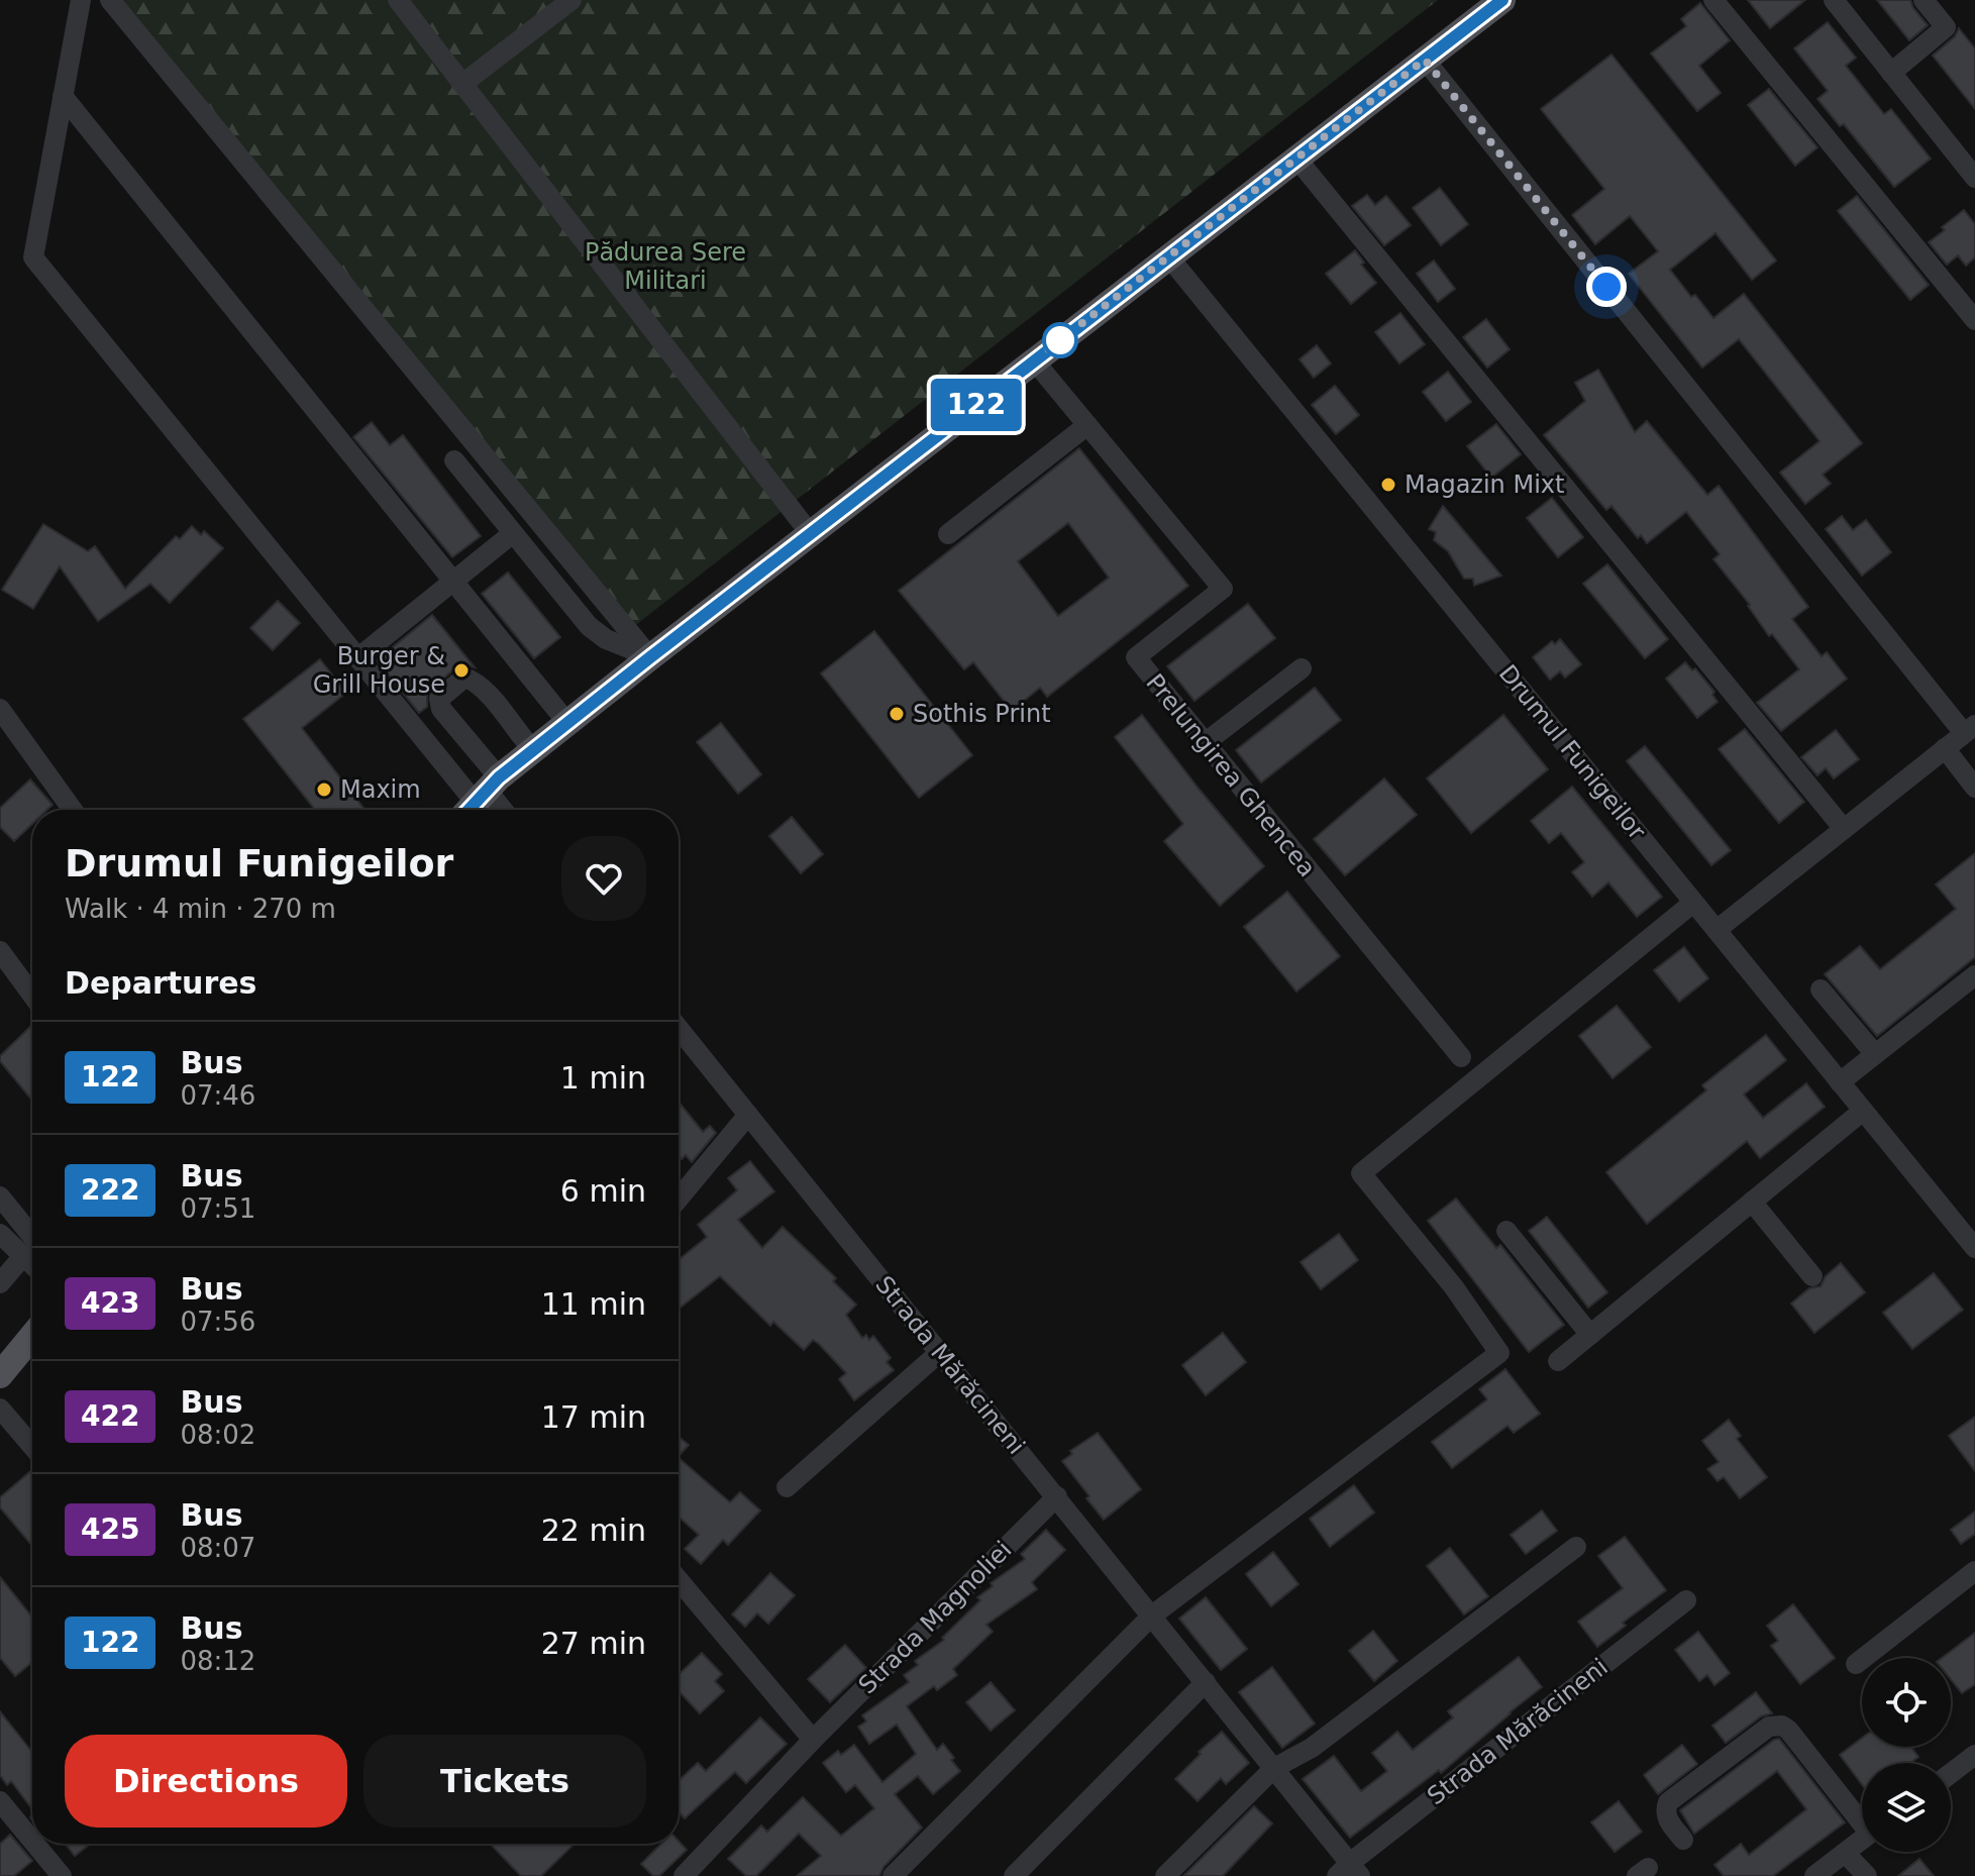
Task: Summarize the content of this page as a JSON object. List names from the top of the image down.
{
  "streets": {
    "street": [
      "Drumul Funigeilor",
      "Prelungirea Ghencea",
      "Strada Mărăcineni",
      "Strada Magnoliei"
    ]
  },
  "crossings": [
    ["Strada Mărăcineni", "Strada Magnoliei"]
  ],
  "parks": ["Pădurea Sere Militari"],
  "places": [
    "Magazin Mixt",
    "Burger & Grill House",
    "Sothis Print",
    "Maxim"
  ],
  "lines": ["bus line 122"],
  "page": {
    "on_map": "122",
    "heading": [
      ["Drumul Funigeilor", "Walk · 4 min · 270 m"],
      "Departures"
    ],
    "list": [
      {
        "mark": "122",
        "name": "Bus",
        "note": "07:46",
        "value": "1 min"
      },
      {
        "mark": "222",
        "name": "Bus",
        "note": "07:51",
        "value": "6 min"
      },
      {
        "mark": "423",
        "name": "Bus",
        "note": "07:56",
        "value": "11 min"
      },
      {
        "mark": "422",
        "name": "Bus",
        "note": "08:02",
        "value": "17 min"
      },
      {
        "mark": "425",
        "name": "Bus",
        "note": "08:07",
        "value": "22 min"
      },
      {
        "mark": "122",
        "name": "Bus",
        "note": "08:12",
        "value": "27 min"
      }
    ],
    "buttons": ["Directions", "Tickets"]
  }
}
